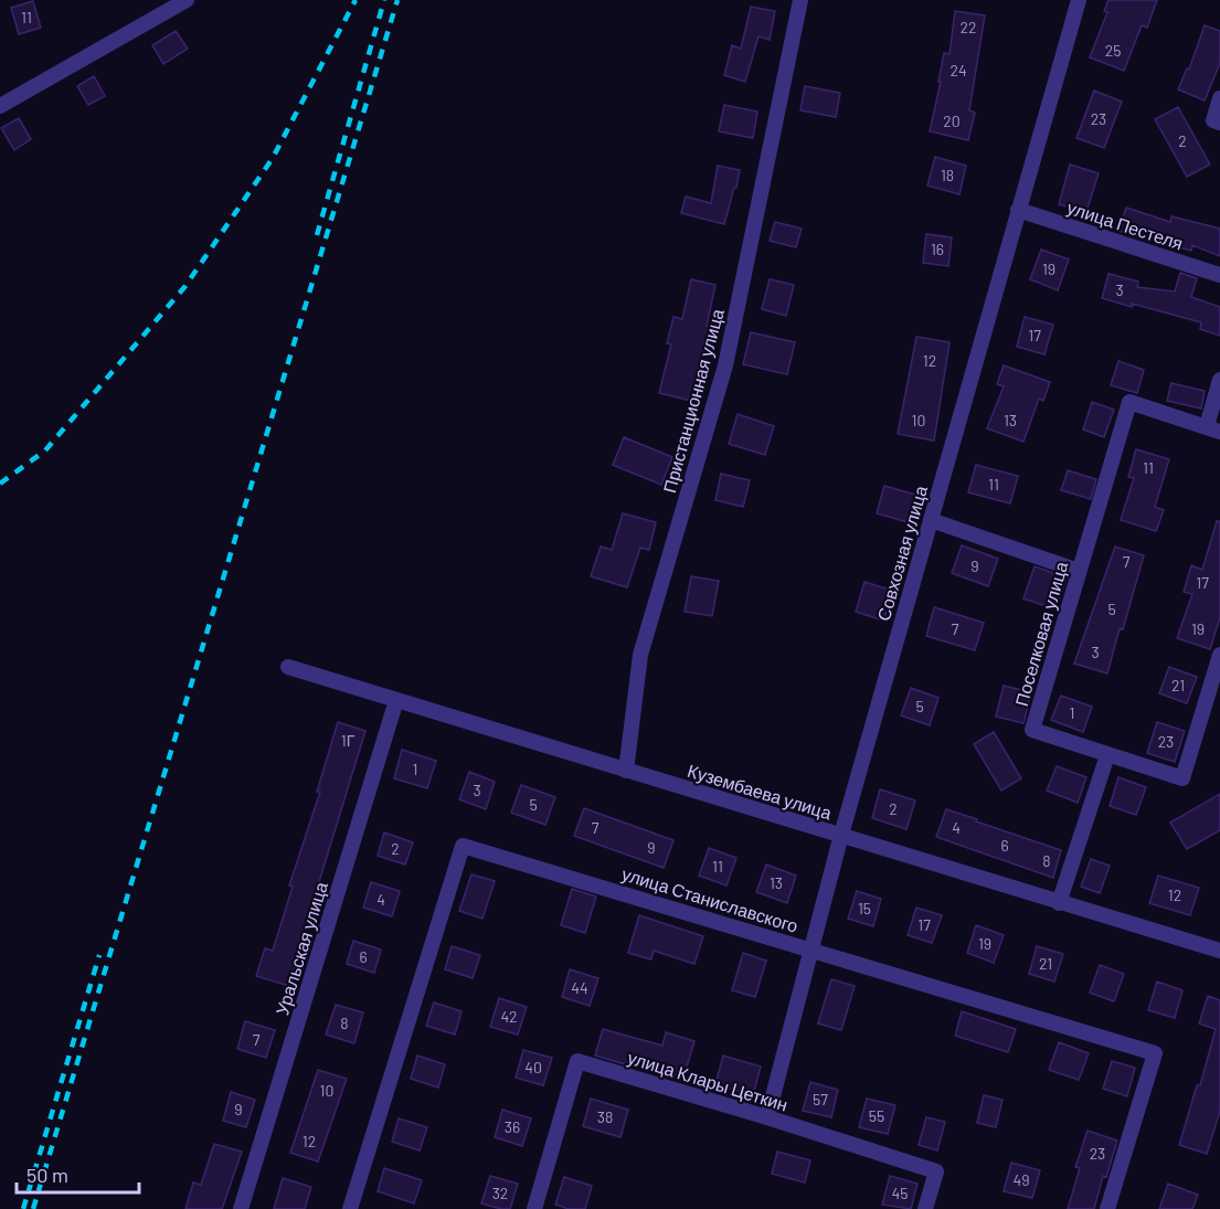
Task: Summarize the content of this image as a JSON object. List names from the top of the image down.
{
  "streets": {
    "street": [
      "улица Пестеля",
      "Пристанционная улица",
      "Совхозная улица",
      "Поселковая улица",
      "Кузембаева улица",
      "улица Станиславского",
      "Уральская улица",
      "улица Клары Цеткин"
    ]
  },
  "crossings": [
    ["улица Пестеля", "Совхозная улица"],
    ["Пристанционная улица", "Кузембаева улица"],
    ["Совхозная улица", "Кузембаева улица"],
    ["Совхозная улица", "улица Станиславского"],
    ["Совхозная улица", "улица Клары Цеткин"],
    ["Кузембаева улица", "Уральская улица"]
  ],
  "house_numbers": [
    "11",
    "22",
    "25",
    "24",
    "23",
    "20",
    "2",
    "18",
    "16",
    "19",
    "3",
    "17",
    "12",
    "10",
    "13",
    "11",
    "11",
    "7",
    "9",
    "17",
    "5",
    "7",
    "19",
    "3",
    "21",
    "5",
    "1",
    "1Г",
    "23",
    "1",
    "3",
    "5",
    "2",
    "7",
    "4",
    "6",
    "9",
    "2",
    "8",
    "11",
    "13",
    "12",
    "4",
    "15",
    "17",
    "19",
    "6",
    "21",
    "44",
    "42",
    "8",
    "7",
    "40",
    "10",
    "57",
    "9",
    "55",
    "38",
    "36",
    "12",
    "23",
    "49",
    "32",
    "45"
  ],
  "scale_bar": "50 m"
}
